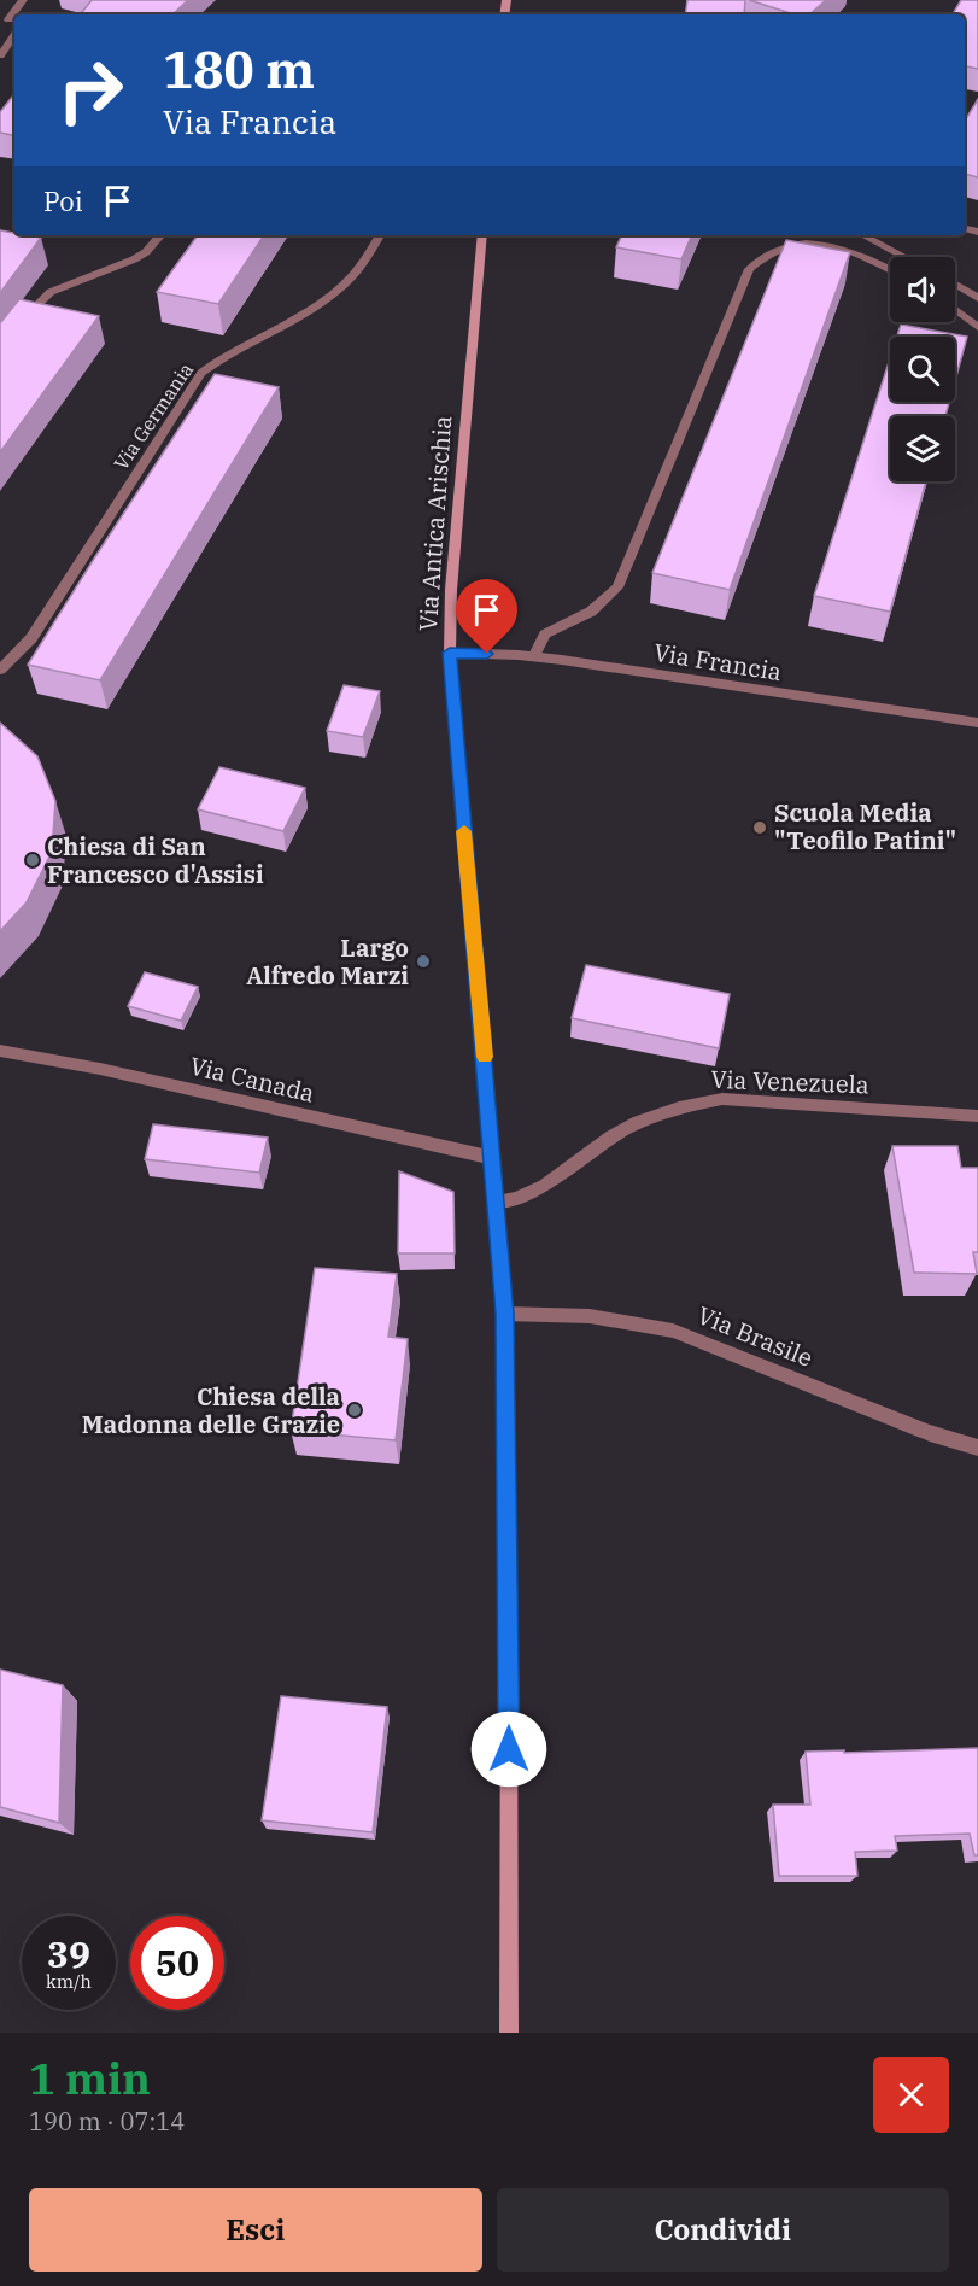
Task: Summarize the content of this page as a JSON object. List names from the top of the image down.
{
  "streets": {
    "main road": ["Via Antica Arischia"],
    "street": [
      "Via Germania",
      "Via Francia",
      "Via Canada",
      "Via Venezuela",
      "Via Brasile"
    ]
  },
  "crossings": [
    ["Via Antica Arischia", "Via Francia"],
    ["Via Antica Arischia", "Via Canada"],
    ["Via Antica Arischia", "Via Venezuela"],
    ["Via Antica Arischia", "Via Brasile"]
  ],
  "places": [
    "Scuola Media \"Teofilo Patini\"",
    "Chiesa di San Francesco d'Assisi",
    "Largo Alfredo Marzi",
    "Chiesa della Madonna delle Grazie"
  ],
  "page": {
    "turn": ["180 m", "Via Francia"],
    "then": "Poi",
    "speed": "39 km/h",
    "limit": "50",
    "heading": ["1 min", "190 m · 07:14"],
    "buttons": ["Esci", "Condividi"]
  }
}
